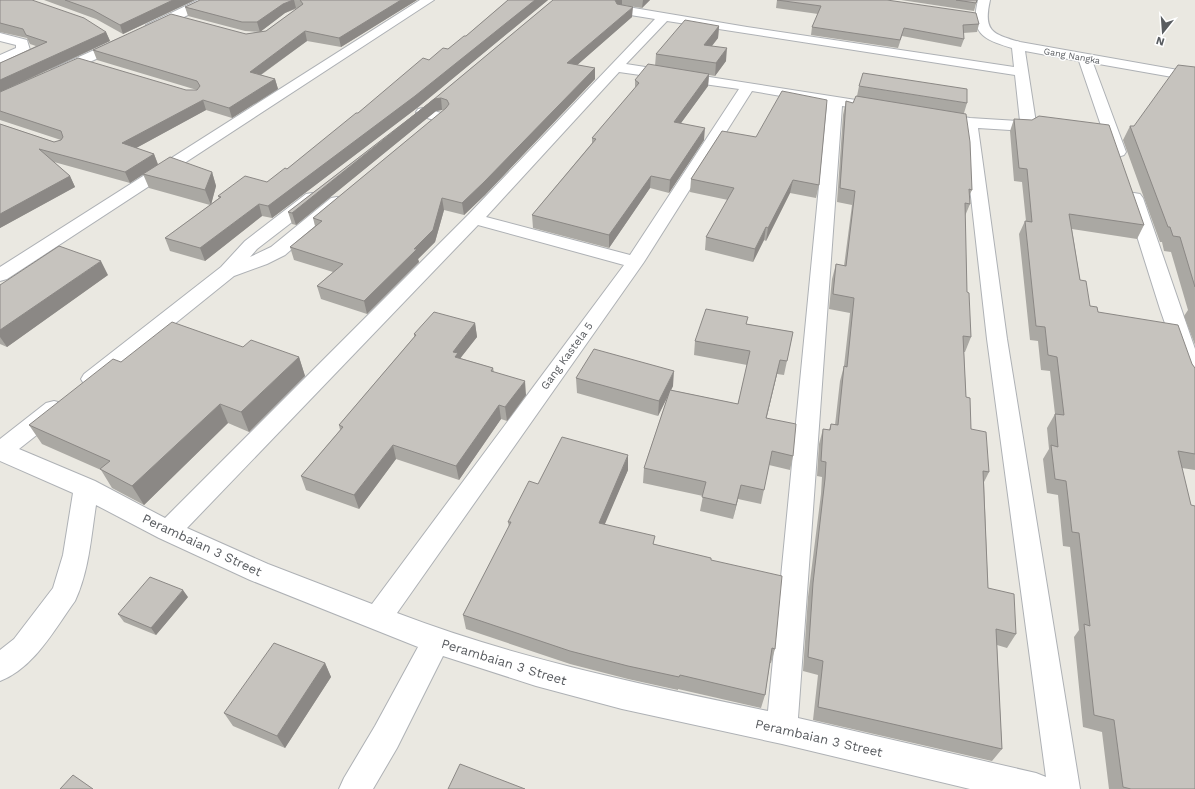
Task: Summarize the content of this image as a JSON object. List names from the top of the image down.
{
  "streets": {
    "street": ["Gang Nangka", "Gang Kastela 5", "Perambaian 3 Street"]
  },
  "crossings": [
    ["Gang Kastela 5", "Perambaian 3 Street"]
  ],
  "north": "bottom"
}
